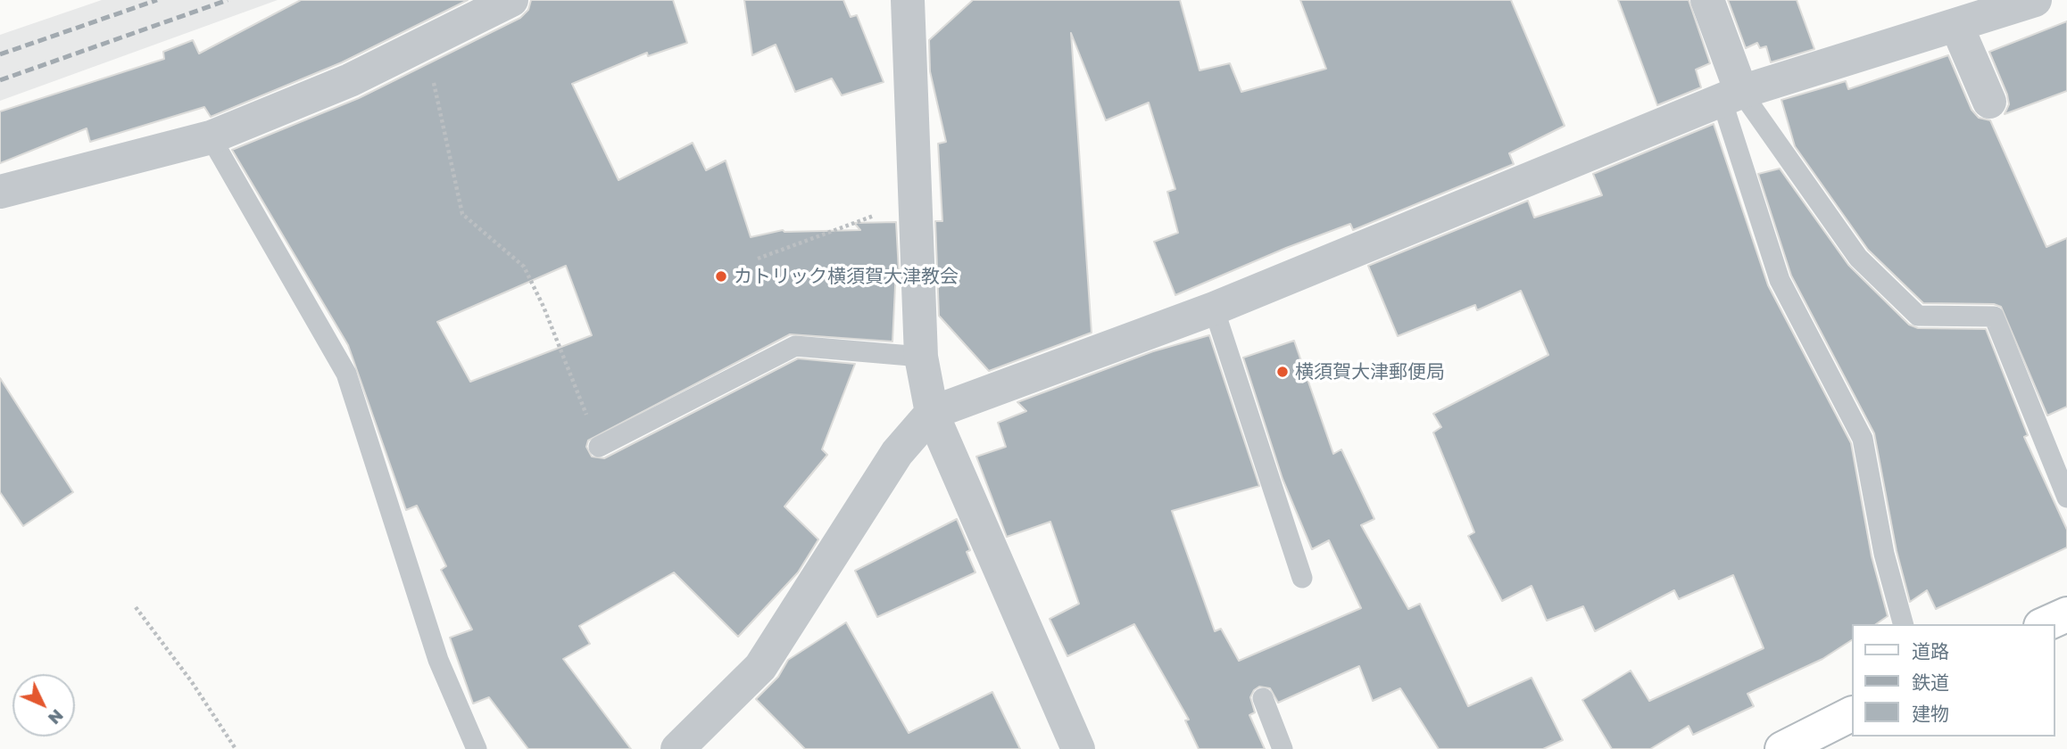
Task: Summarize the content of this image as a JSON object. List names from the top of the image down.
{
  "places": ["カトリック横須賀大津教会", "横須賀大津郵便局"],
  "legend": ["道路", "鉄道", "建物"],
  "north": "bottom right"
}
